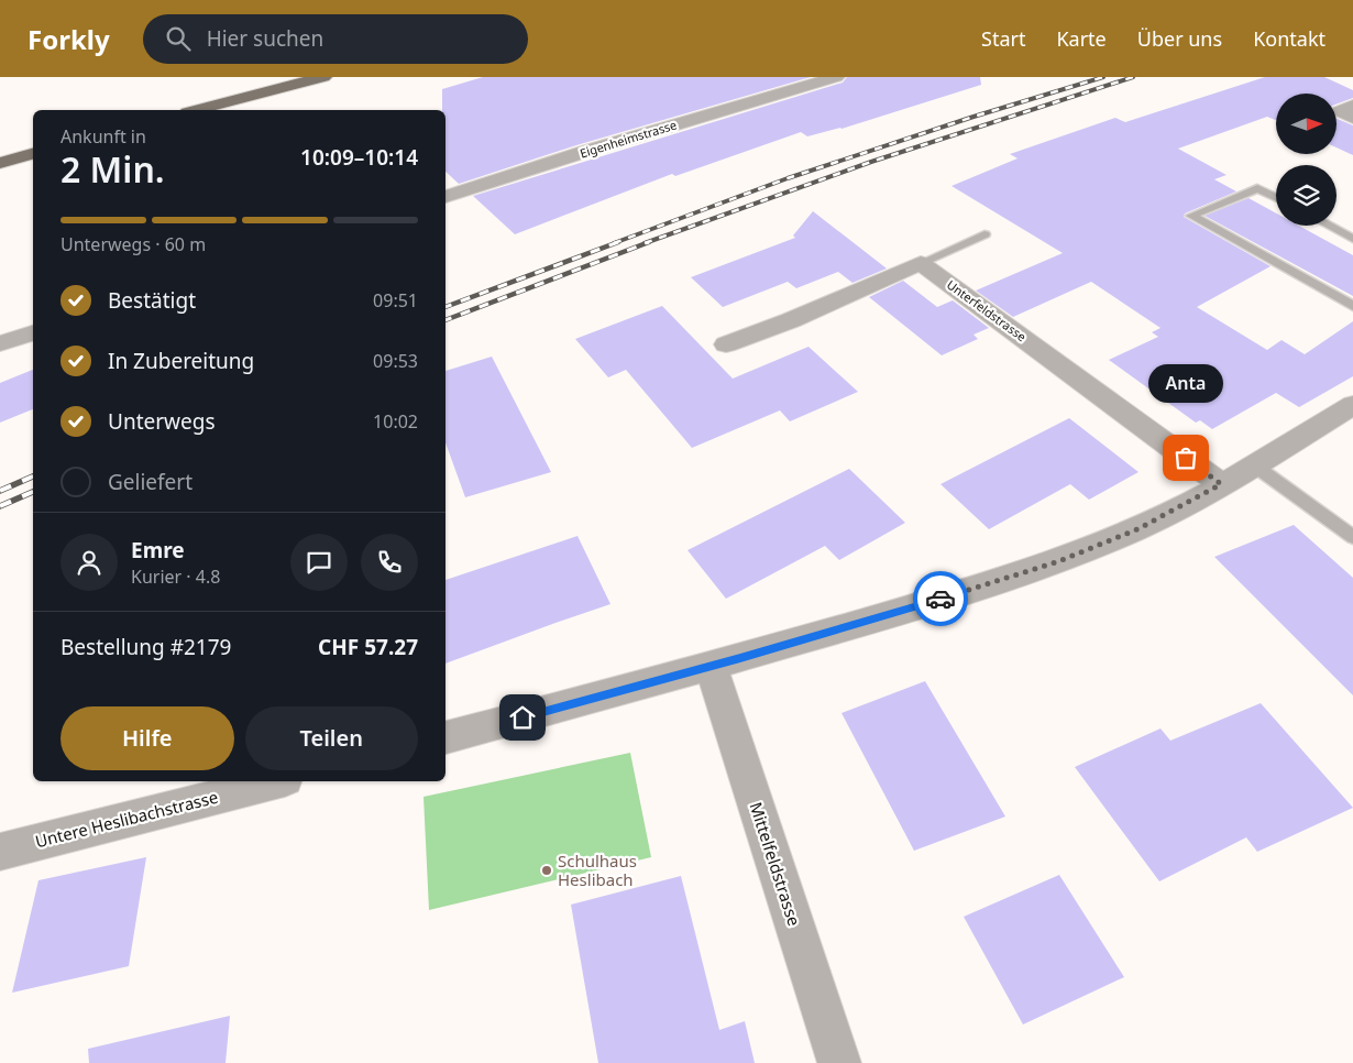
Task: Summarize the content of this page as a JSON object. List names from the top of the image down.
{
  "streets": {
    "street": [
      "Eigenheimstrasse",
      "Unterfeldstrasse",
      "Untere Heslibachstrasse",
      "Mittelfeldstrasse"
    ]
  },
  "places": ["Anta", "Schulhaus Heslibach"],
  "north": "right",
  "page": {
    "header": "Forkly",
    "search": "Hier suchen",
    "nav": [
      "Start",
      "Karte",
      "Über uns",
      "Kontakt"
    ],
    "heading": ["2 Min.", "Ankunft in", "10:09–10:14"],
    "panel": [
      "Emre",
      "Kurier · 4.8",
      "Bestellung #2179",
      "CHF 57.27"
    ],
    "bar": "Unterwegs · 60 m",
    "list": [
      ["Bestätigt", "09:51"],
      ["In Zubereitung", "09:53"],
      ["Unterwegs", "10:02"],
      "Geliefert"
    ],
    "bubble": "Anta",
    "buttons": ["Hilfe", "Teilen"]
  }
}
